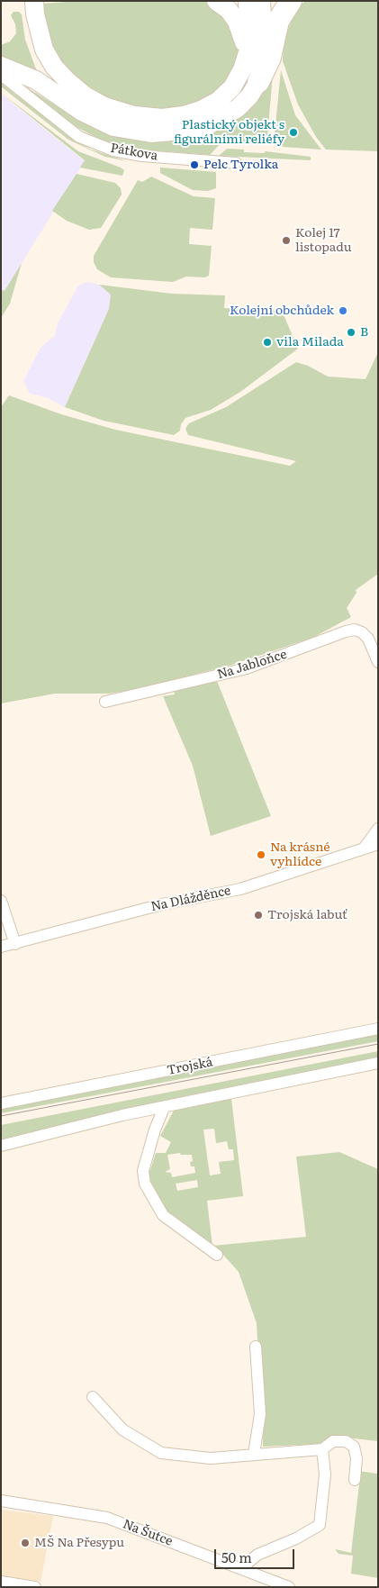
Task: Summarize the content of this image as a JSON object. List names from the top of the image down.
{
  "streets": {
    "street": [
      "Pátkova",
      "Na Jabloňce",
      "Na Dlážděnce",
      "Trojská",
      "Na Šutce"
    ]
  },
  "places": [
    "Plastický objekt s figurálními reliéfy",
    "Pelc Tyrolka",
    "Kolej 17 listopadu",
    "Kolejní obchůdek",
    "B",
    "vila Milada",
    "Na krásné vyhlídce",
    "Trojská labuť",
    "MŠ Na Přesypu"
  ],
  "scale_bar": "50 m"
}
